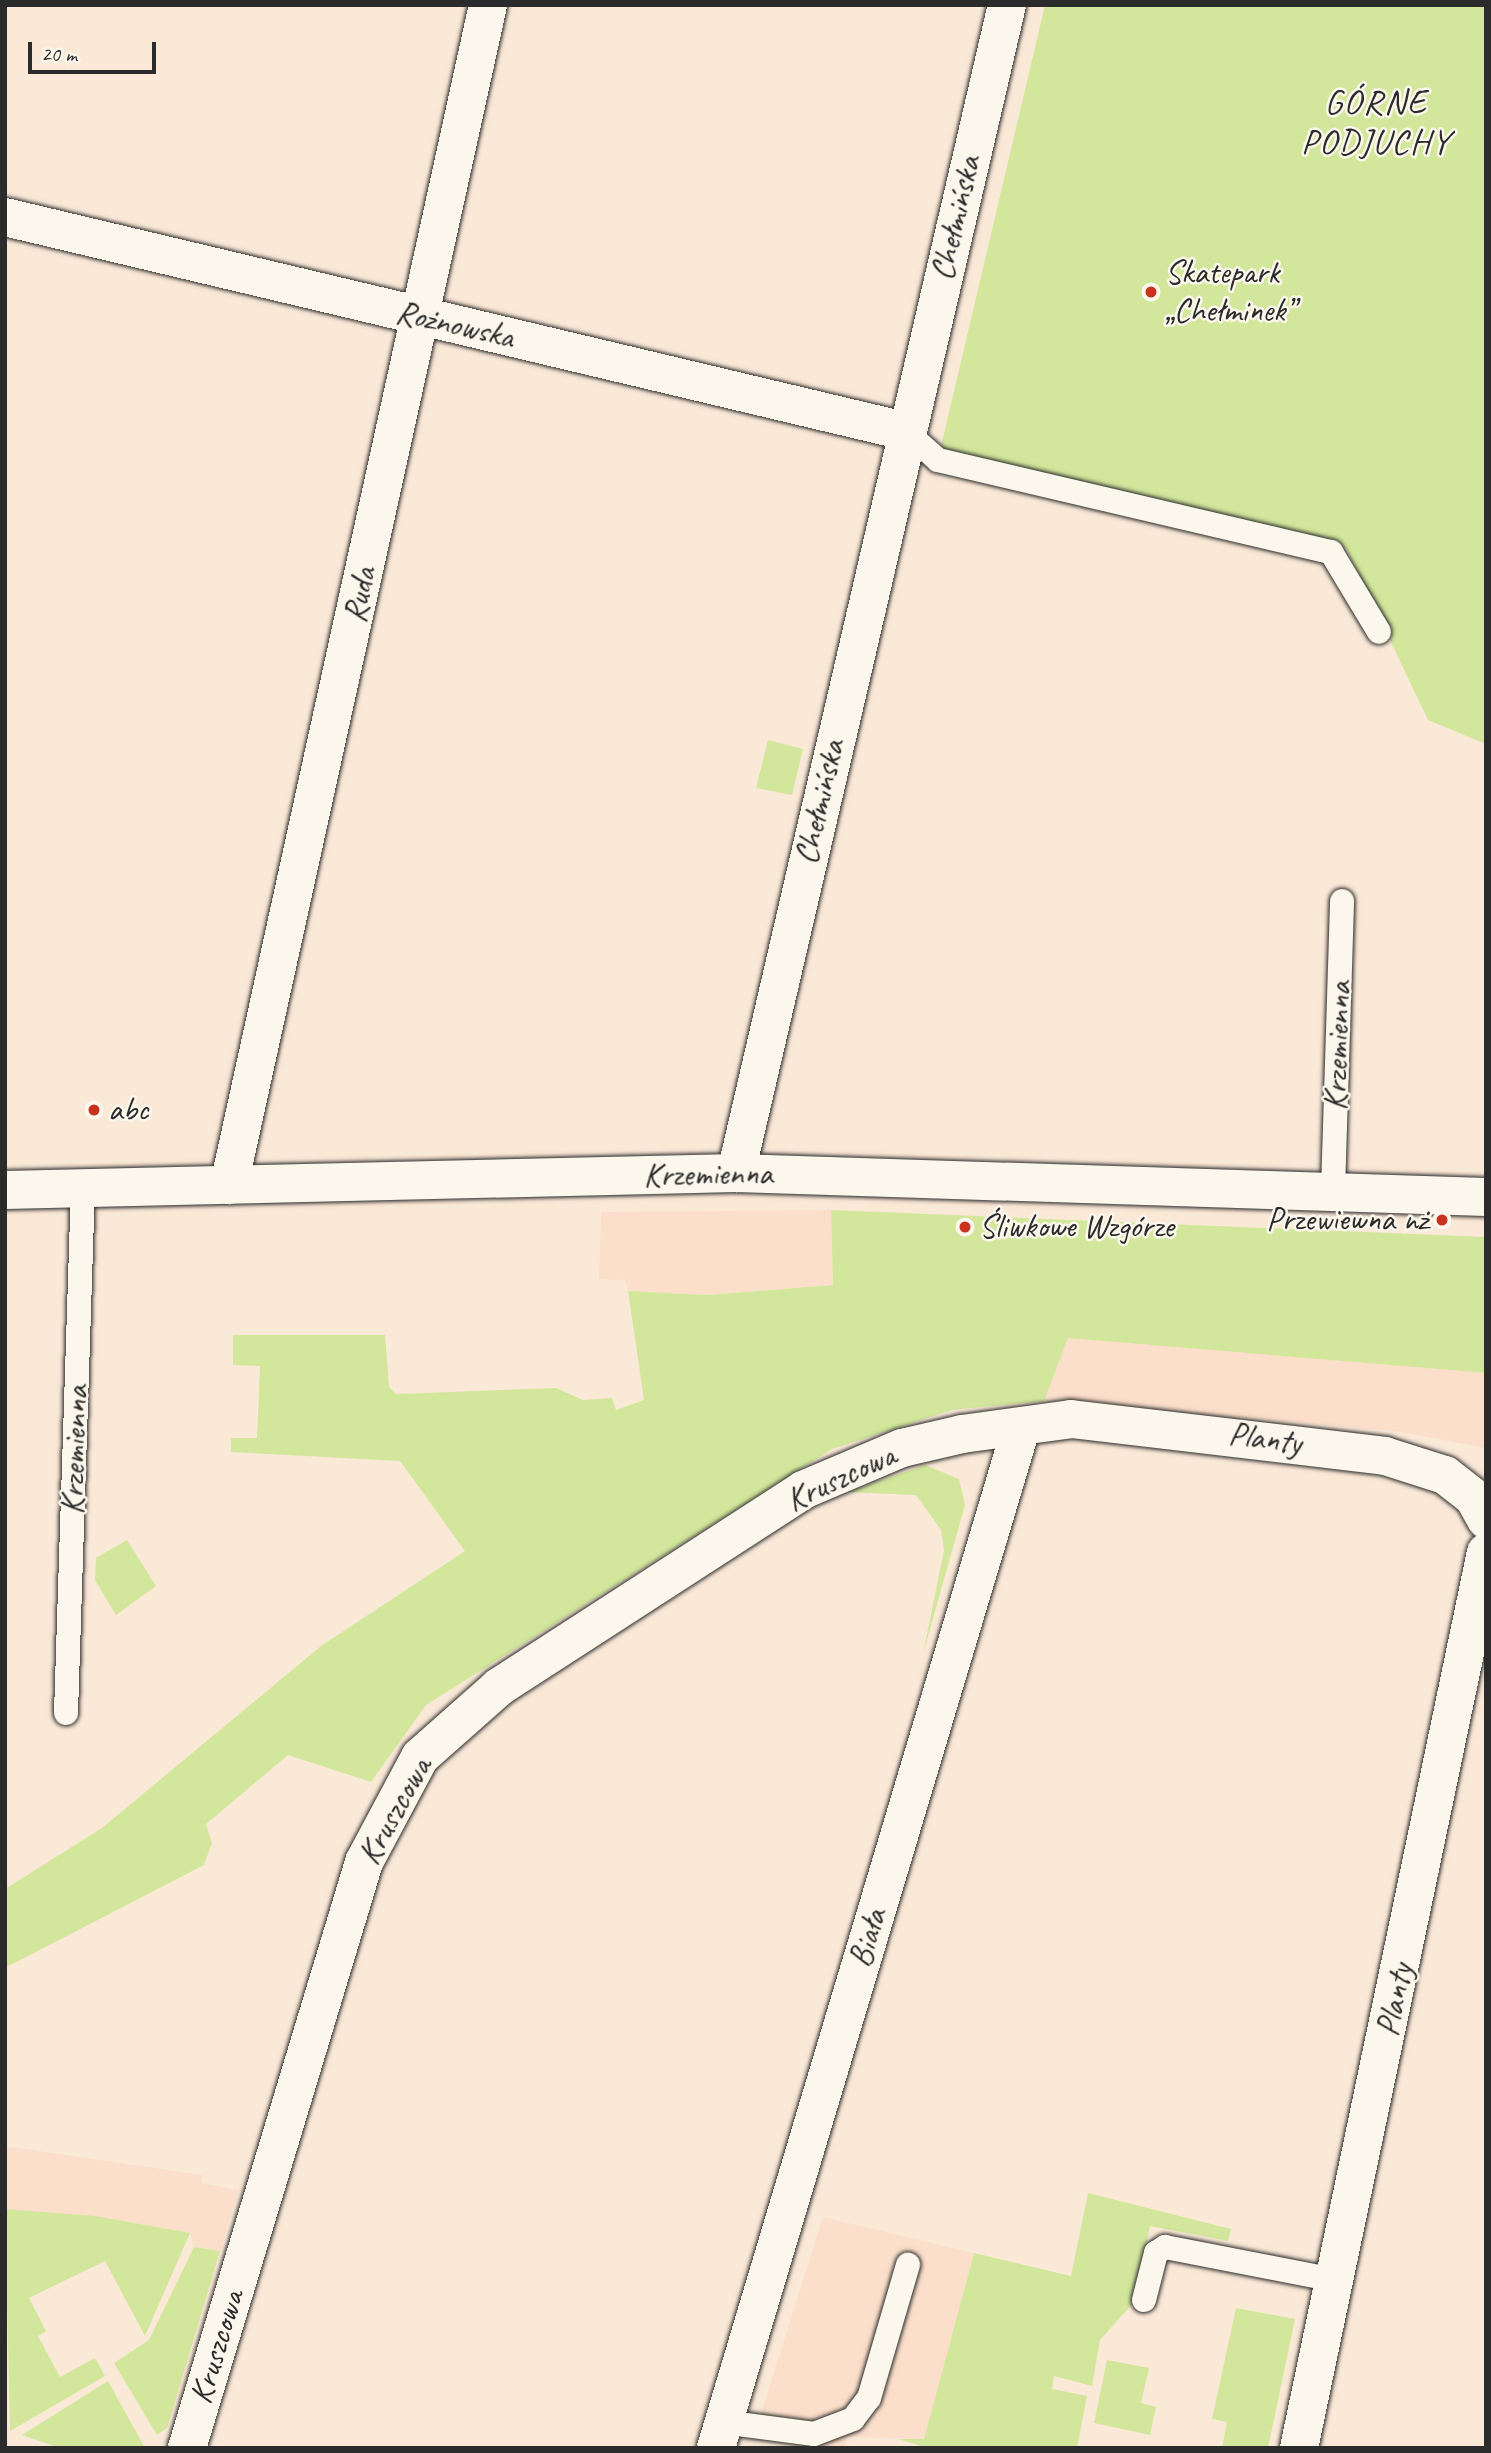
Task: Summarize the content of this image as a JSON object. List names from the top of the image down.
{
  "streets": {
    "street": [
      "Chełmińska",
      "Rożnowska",
      "Ruda",
      "Krzemienna",
      "Planty",
      "Kruszcowa",
      "Biała"
    ]
  },
  "crossings": [
    ["Chełmińska", "Rożnowska"],
    ["Chełmińska", "Krzemienna"],
    ["Rożnowska", "Ruda"],
    ["Ruda", "Krzemienna"],
    ["Planty", "Kruszcowa"],
    ["Planty", "Biała"],
    ["Kruszcowa", "Biała"]
  ],
  "districts": ["GÓRNE PODJUCHY"],
  "places": [
    "Skatepark „Chełminek”",
    "abc",
    "Przewiewna nż",
    "Śliwkowe Wzgórze"
  ],
  "scale_bar": "20 m"
}
